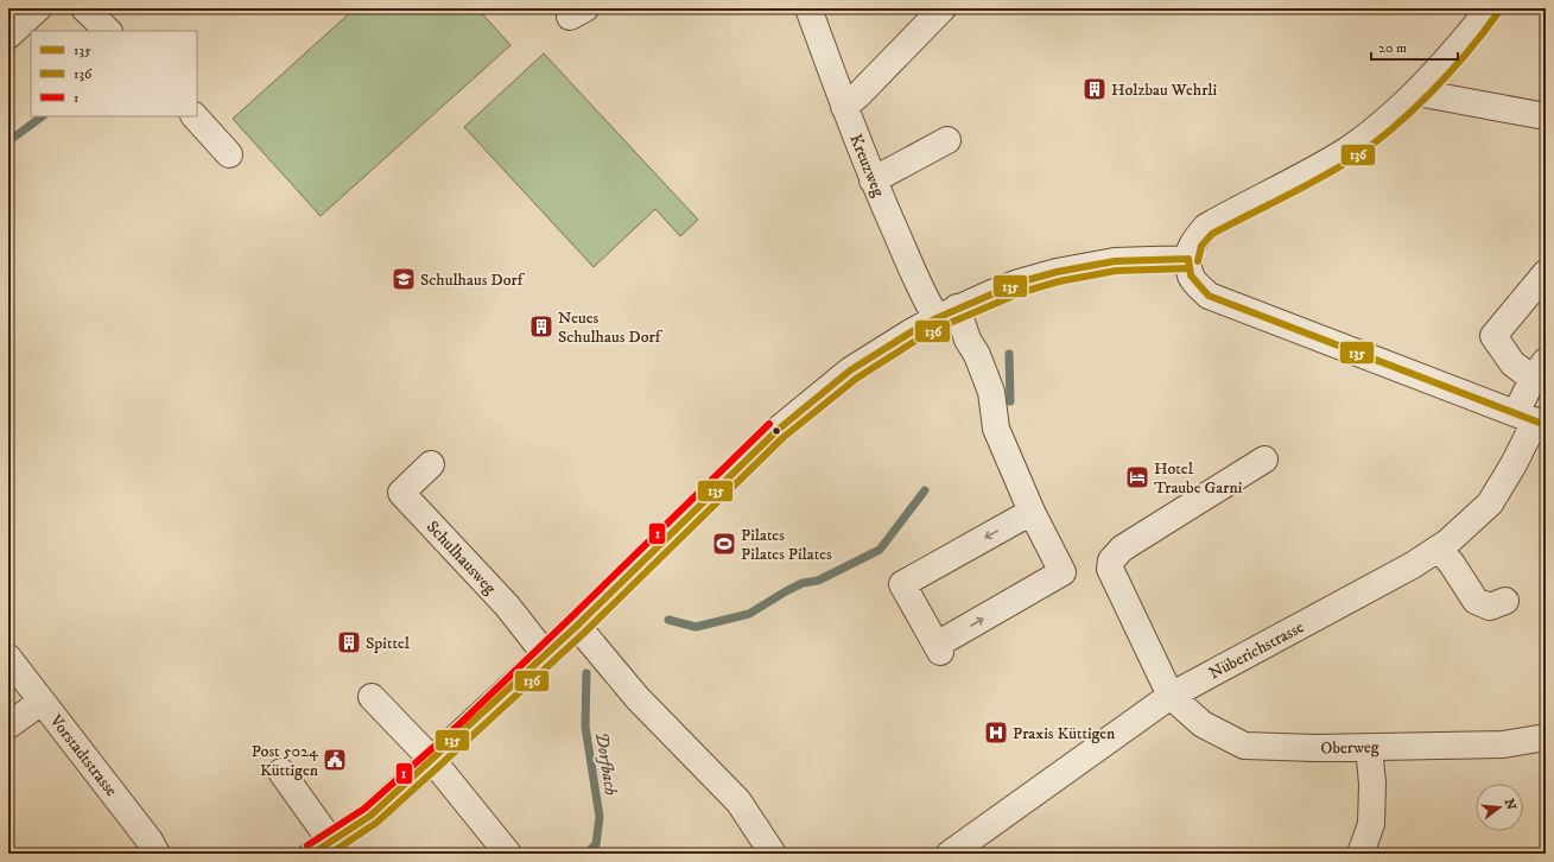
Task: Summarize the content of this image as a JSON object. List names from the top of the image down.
{
  "streets": {
    "street": [
      "Kreuzweg",
      "Schulhausweg",
      "Nüberichstrasse",
      "Oberweg",
      "Vorstadtstrasse"
    ]
  },
  "crossings": [
    ["Nüberichstrasse", "Oberweg"]
  ],
  "water": ["Dorfbach"],
  "places": {
    "building": ["Holzbau Wehrli", "Neues Schulhaus Dorf", "Spittel"],
    "school or university": ["Schulhaus Dorf"],
    "hotel": ["Hotel Traube Garni"],
    "sports": ["Pilates Pilates Pilates"],
    "hospital": ["Praxis Küttigen"],
    "public building": ["Post 5024 Küttigen"]
  },
  "lines": ["transit line 136", "transit line 135", "transit line 1"],
  "legend": ["135", "136", "1"],
  "scale_bar": "20 m",
  "north": "right"
}
